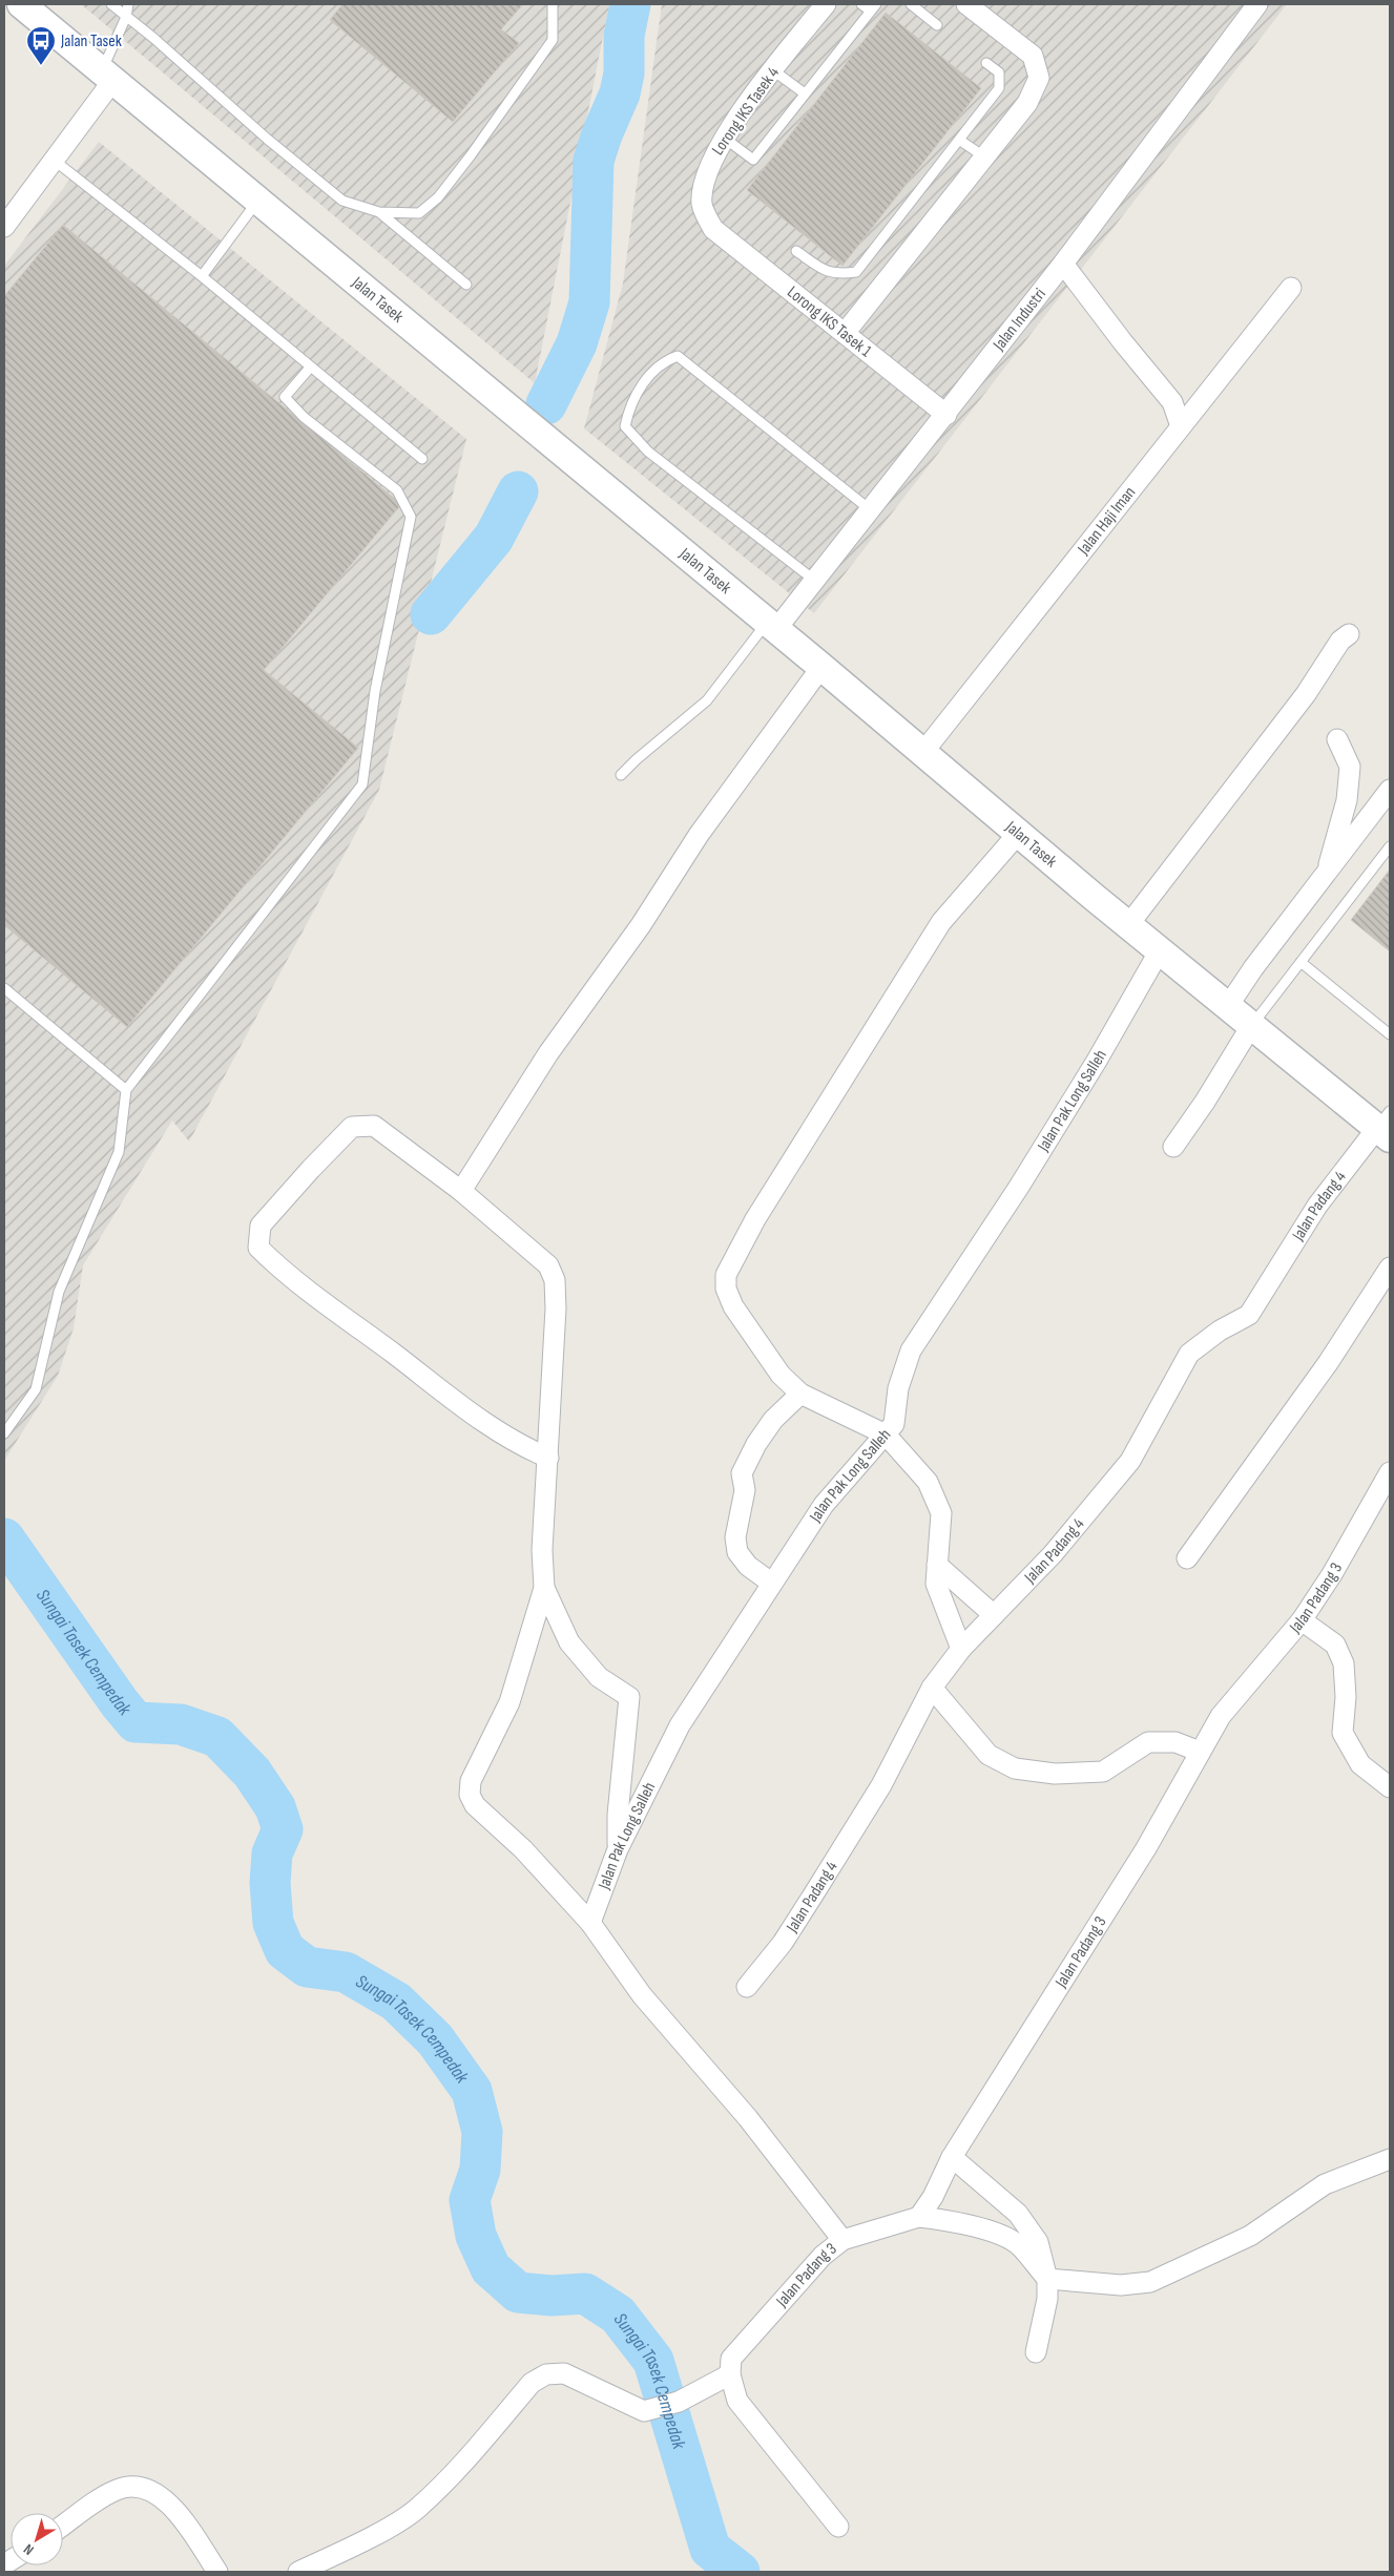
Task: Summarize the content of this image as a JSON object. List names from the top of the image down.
{
  "streets": {
    "main road": ["Jalan Tasek"],
    "street": [
      "Lorong IKS Tasek 4",
      "Jalan Industri",
      "Lorong IKS Tasek 1",
      "Jalan Haji Iman",
      "Jalan Pak Long Salleh",
      "Jalan Padang 4",
      "Jalan Padang 3"
    ]
  },
  "crossings": [
    ["Lorong IKS Tasek 4", "Lorong IKS Tasek 1"],
    ["Jalan Tasek", "Jalan Industri"],
    ["Jalan Tasek", "Jalan Haji Iman"],
    ["Jalan Tasek", "Jalan Pak Long Salleh"],
    ["Jalan Tasek", "Jalan Padang 4"],
    ["Jalan Industri", "Lorong IKS Tasek 1"]
  ],
  "water": ["Sungai Tasek Cempedak"],
  "places": {
    "bus stop": ["Jalan Tasek"]
  },
  "north": "bottom left"
}
